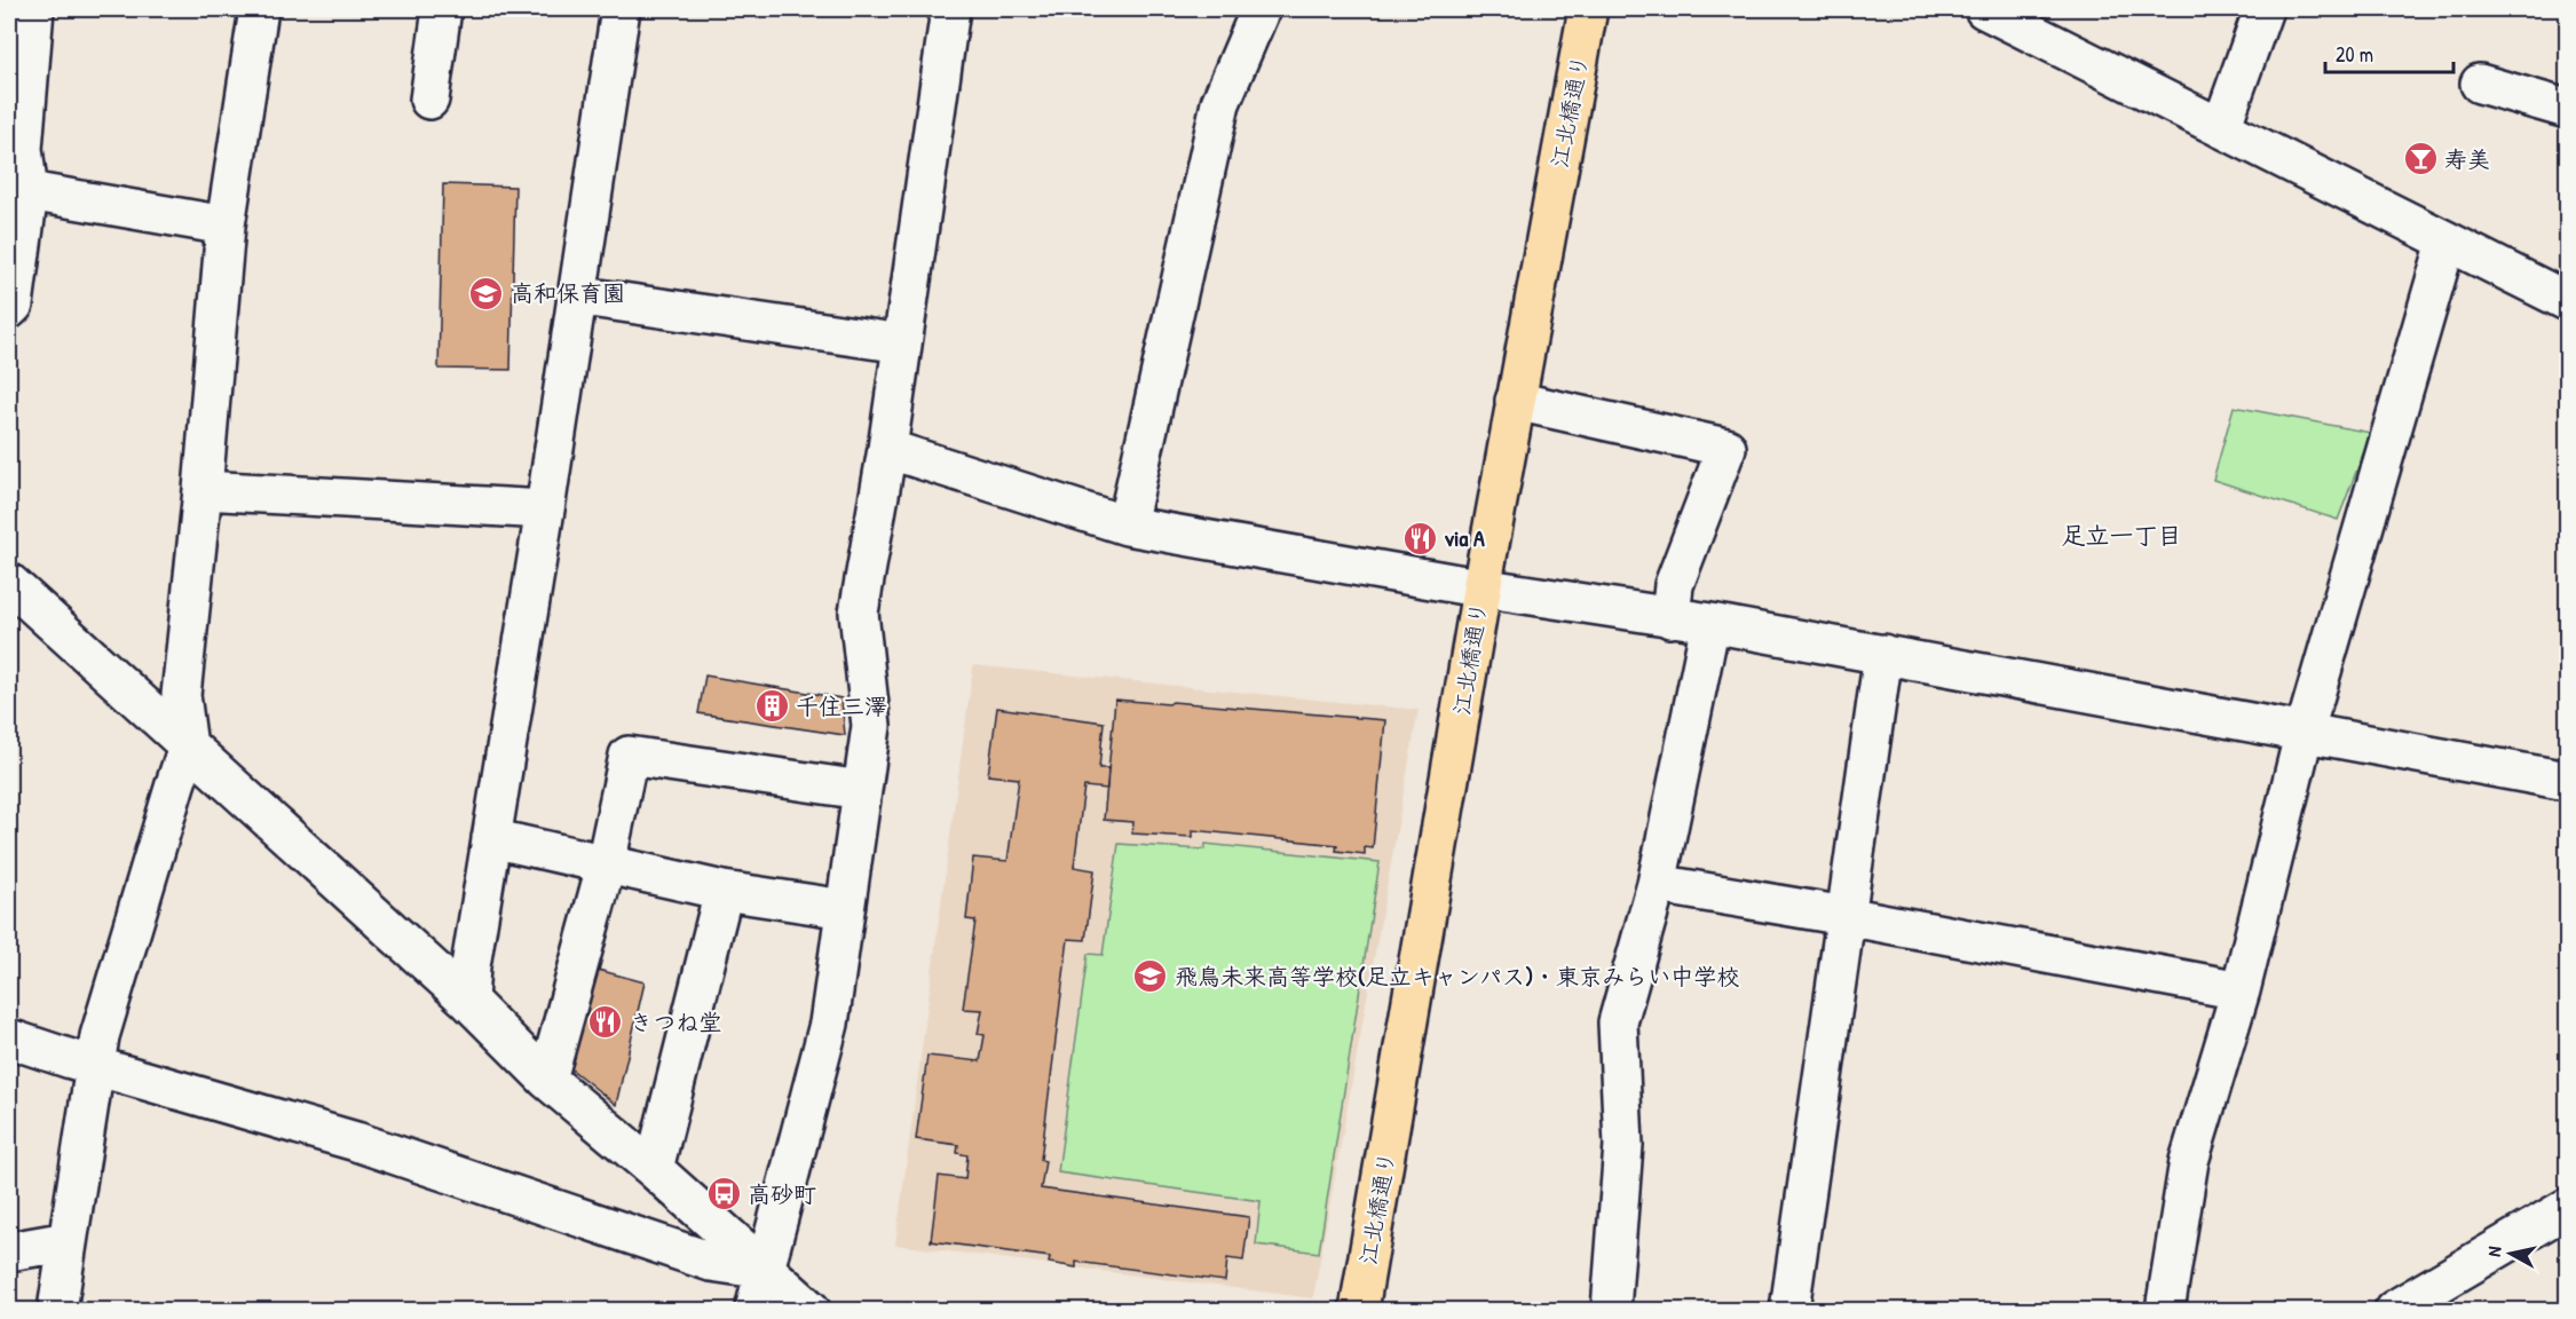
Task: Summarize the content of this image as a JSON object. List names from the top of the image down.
{
  "streets": {
    "main road": ["江北橋通り"]
  },
  "districts": ["足立一丁目"],
  "places": {
    "bar": ["寿美"],
    "school or university": ["高和保育園", "飛鳥未来高等学校(足立キャンパス)・東京みらい中学校"],
    "restaurant": ["via A", "きつね堂"],
    "building": ["千住三澤"],
    "bus stop": ["高砂町"]
  },
  "scale_bar": "20 m",
  "north": "left"
}
